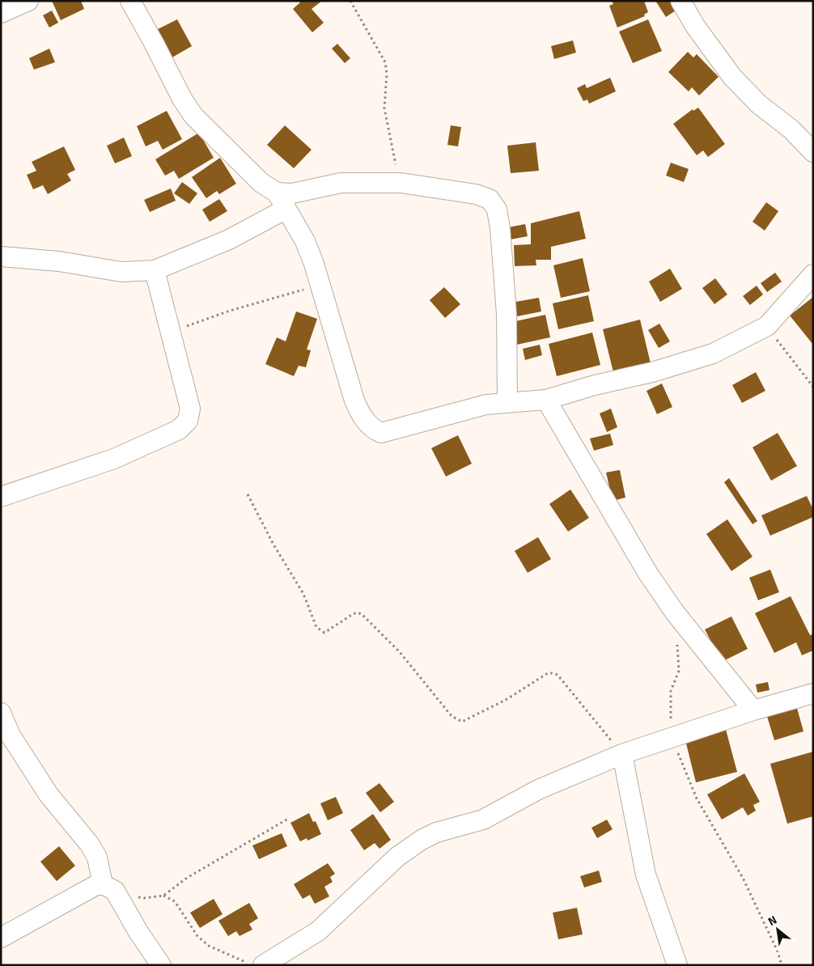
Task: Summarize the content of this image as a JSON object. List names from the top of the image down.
{
  "north": "top left"
}
